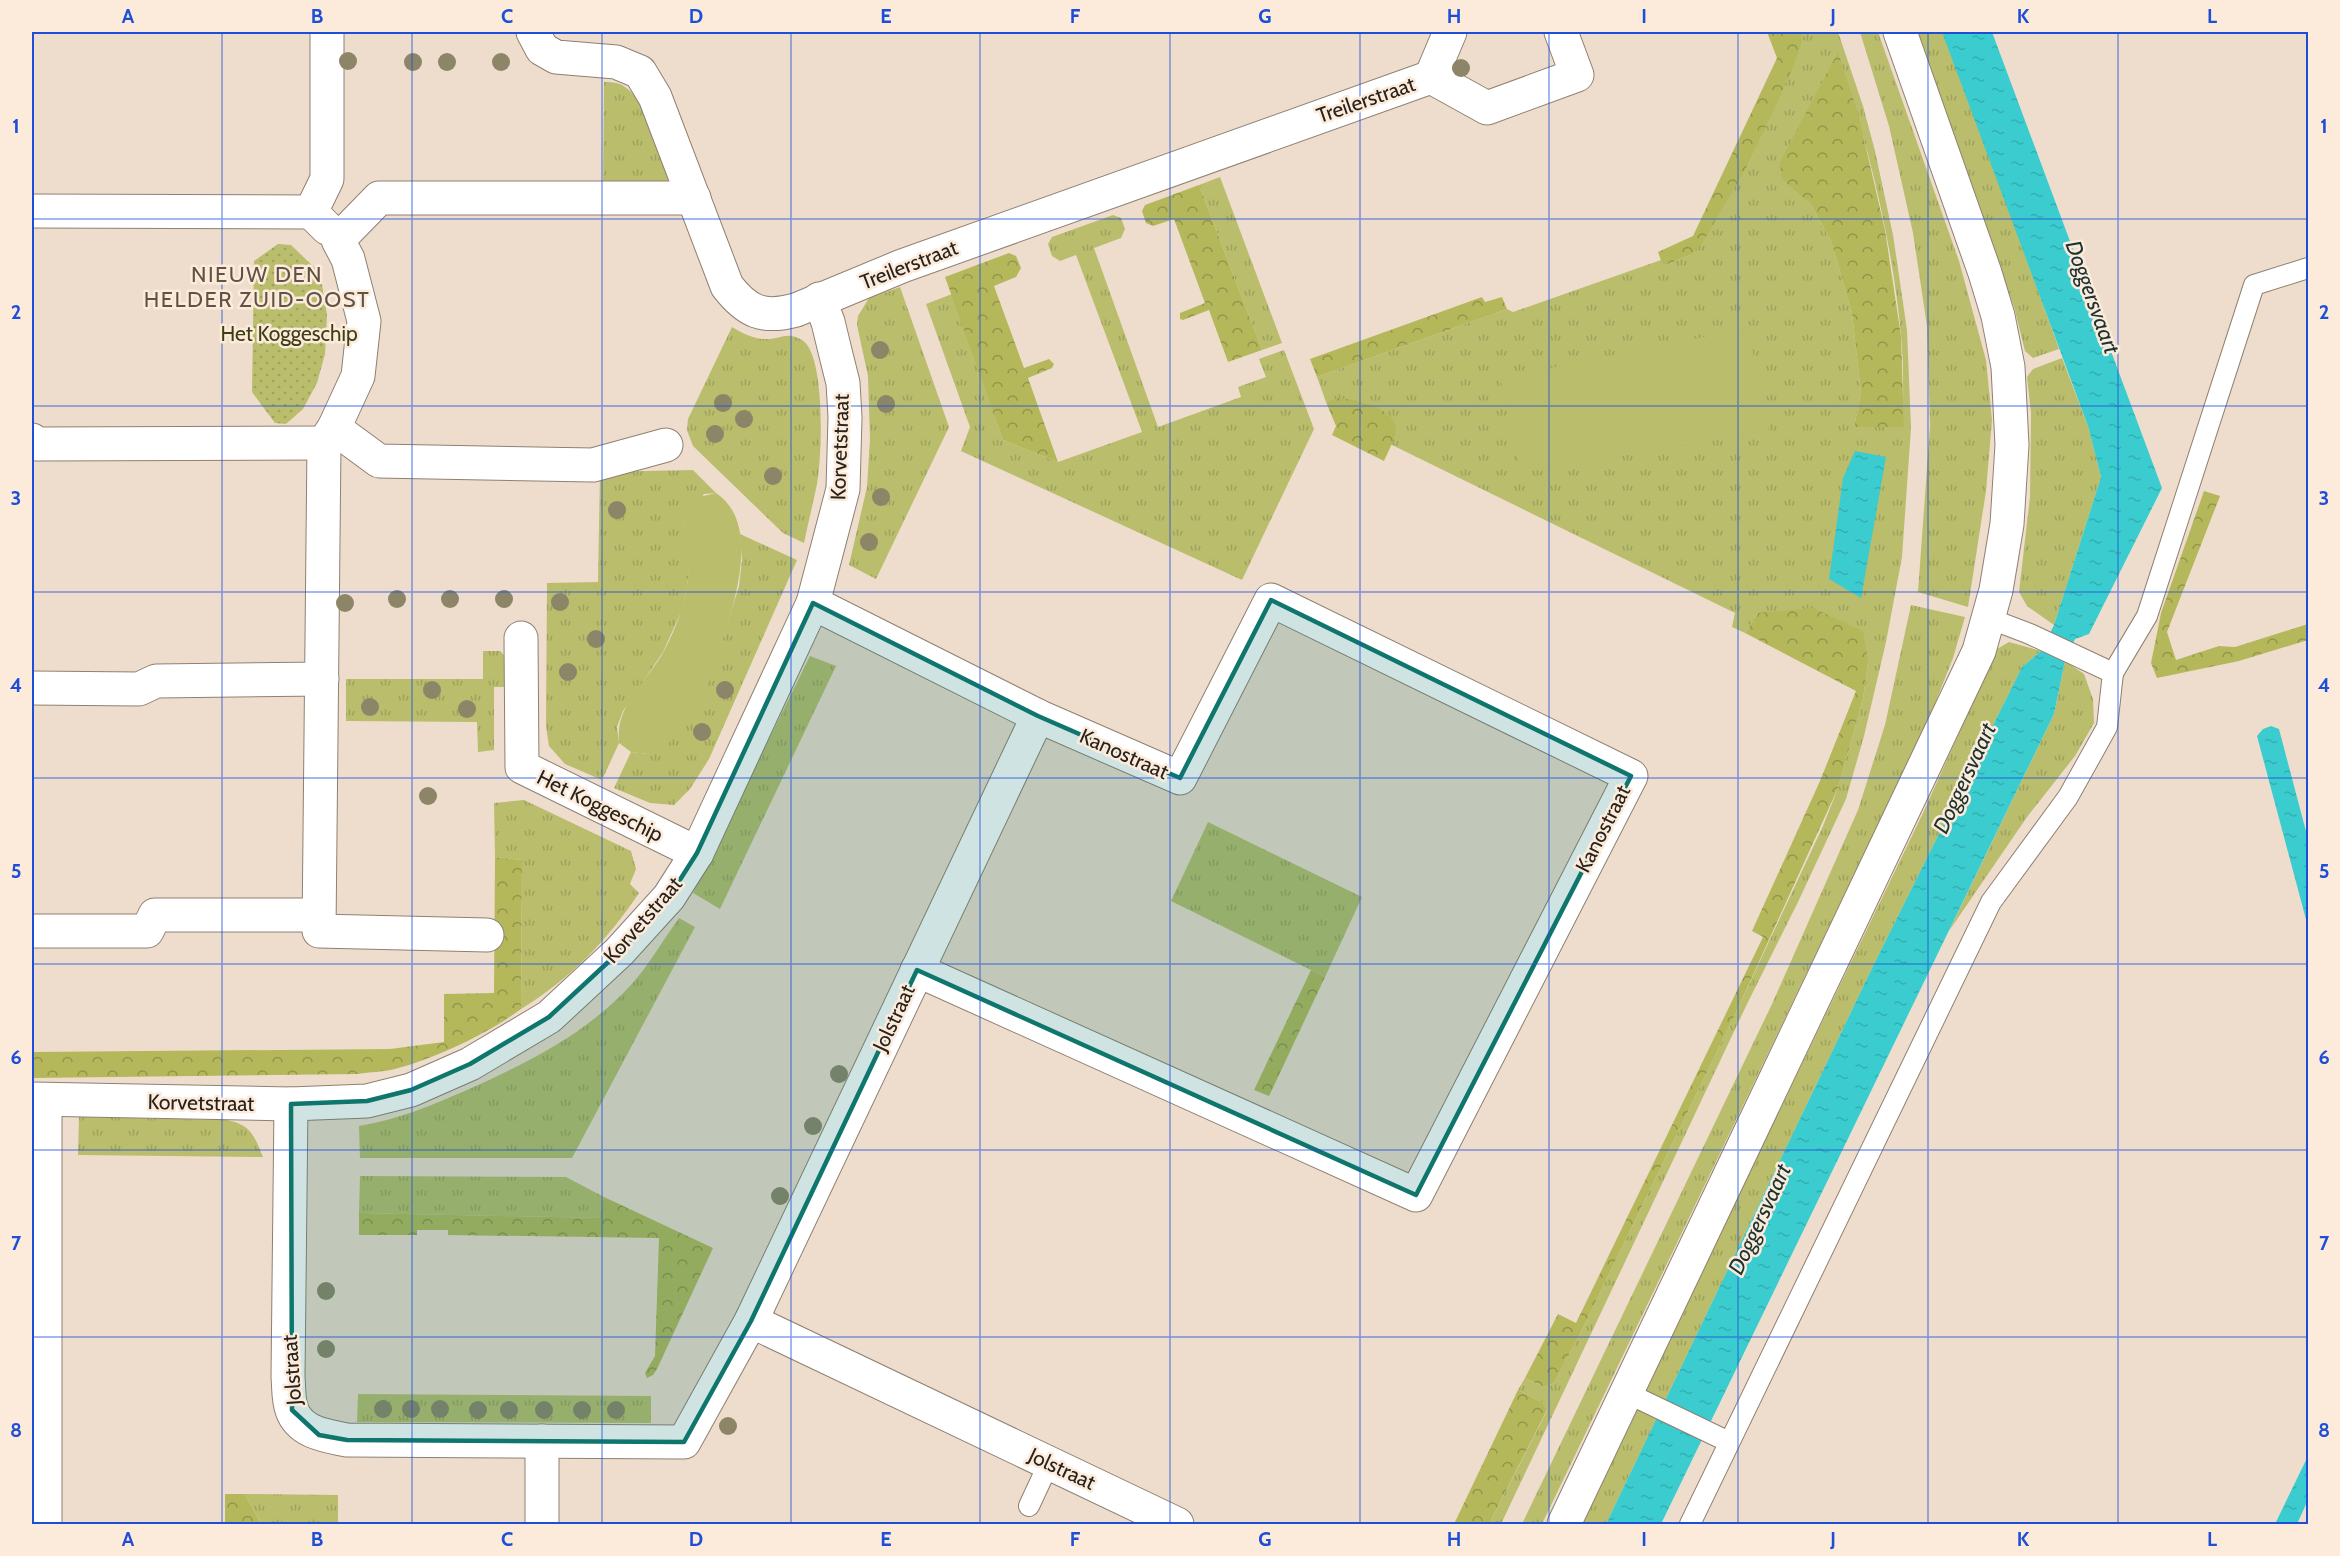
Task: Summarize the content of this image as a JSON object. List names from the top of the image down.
{
  "streets": {
    "street": [
      "Treilerstraat",
      "Korvetstraat",
      "Kanostraat",
      "Het Koggeschip",
      "Jolstraat"
    ]
  },
  "crossings": [
    ["Treilerstraat", "Korvetstraat"],
    ["Korvetstraat", "Kanostraat"],
    ["Korvetstraat", "Het Koggeschip"],
    ["Korvetstraat", "Jolstraat"],
    ["Kanostraat", "Jolstraat"]
  ],
  "districts": ["NIEUW DEN HELDER ZUID-OOST"],
  "water": ["Doggersvaart"],
  "parks": ["Het Koggeschip"],
  "grid": {
    "columns": [
      "A",
      "B",
      "C",
      "D",
      "E",
      "F",
      "G",
      "H",
      "I",
      "J",
      "K",
      "L"
    ],
    "rows": [
      "1",
      "2",
      "3",
      "4",
      "5",
      "6",
      "7",
      "8"
    ]
  }
}
